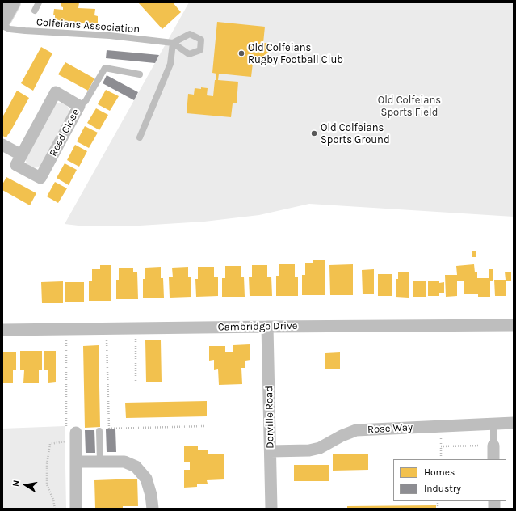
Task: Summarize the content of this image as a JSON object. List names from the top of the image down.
{
  "streets": {
    "street": [
      "Reed Close",
      "Cambridge Drive",
      "Dorville Road",
      "Rose Way"
    ],
    "lane": ["Colfeians Association"]
  },
  "crossings": [
    ["Cambridge Drive", "Dorville Road"],
    ["Dorville Road", "Rose Way"]
  ],
  "parks": ["Old Colfeians Sports Field"],
  "places": ["Old Colfeians Rugby Football Club", "Old Colfeians Sports Ground"],
  "legend": ["Homes", "Industry"],
  "north": "left"
}
